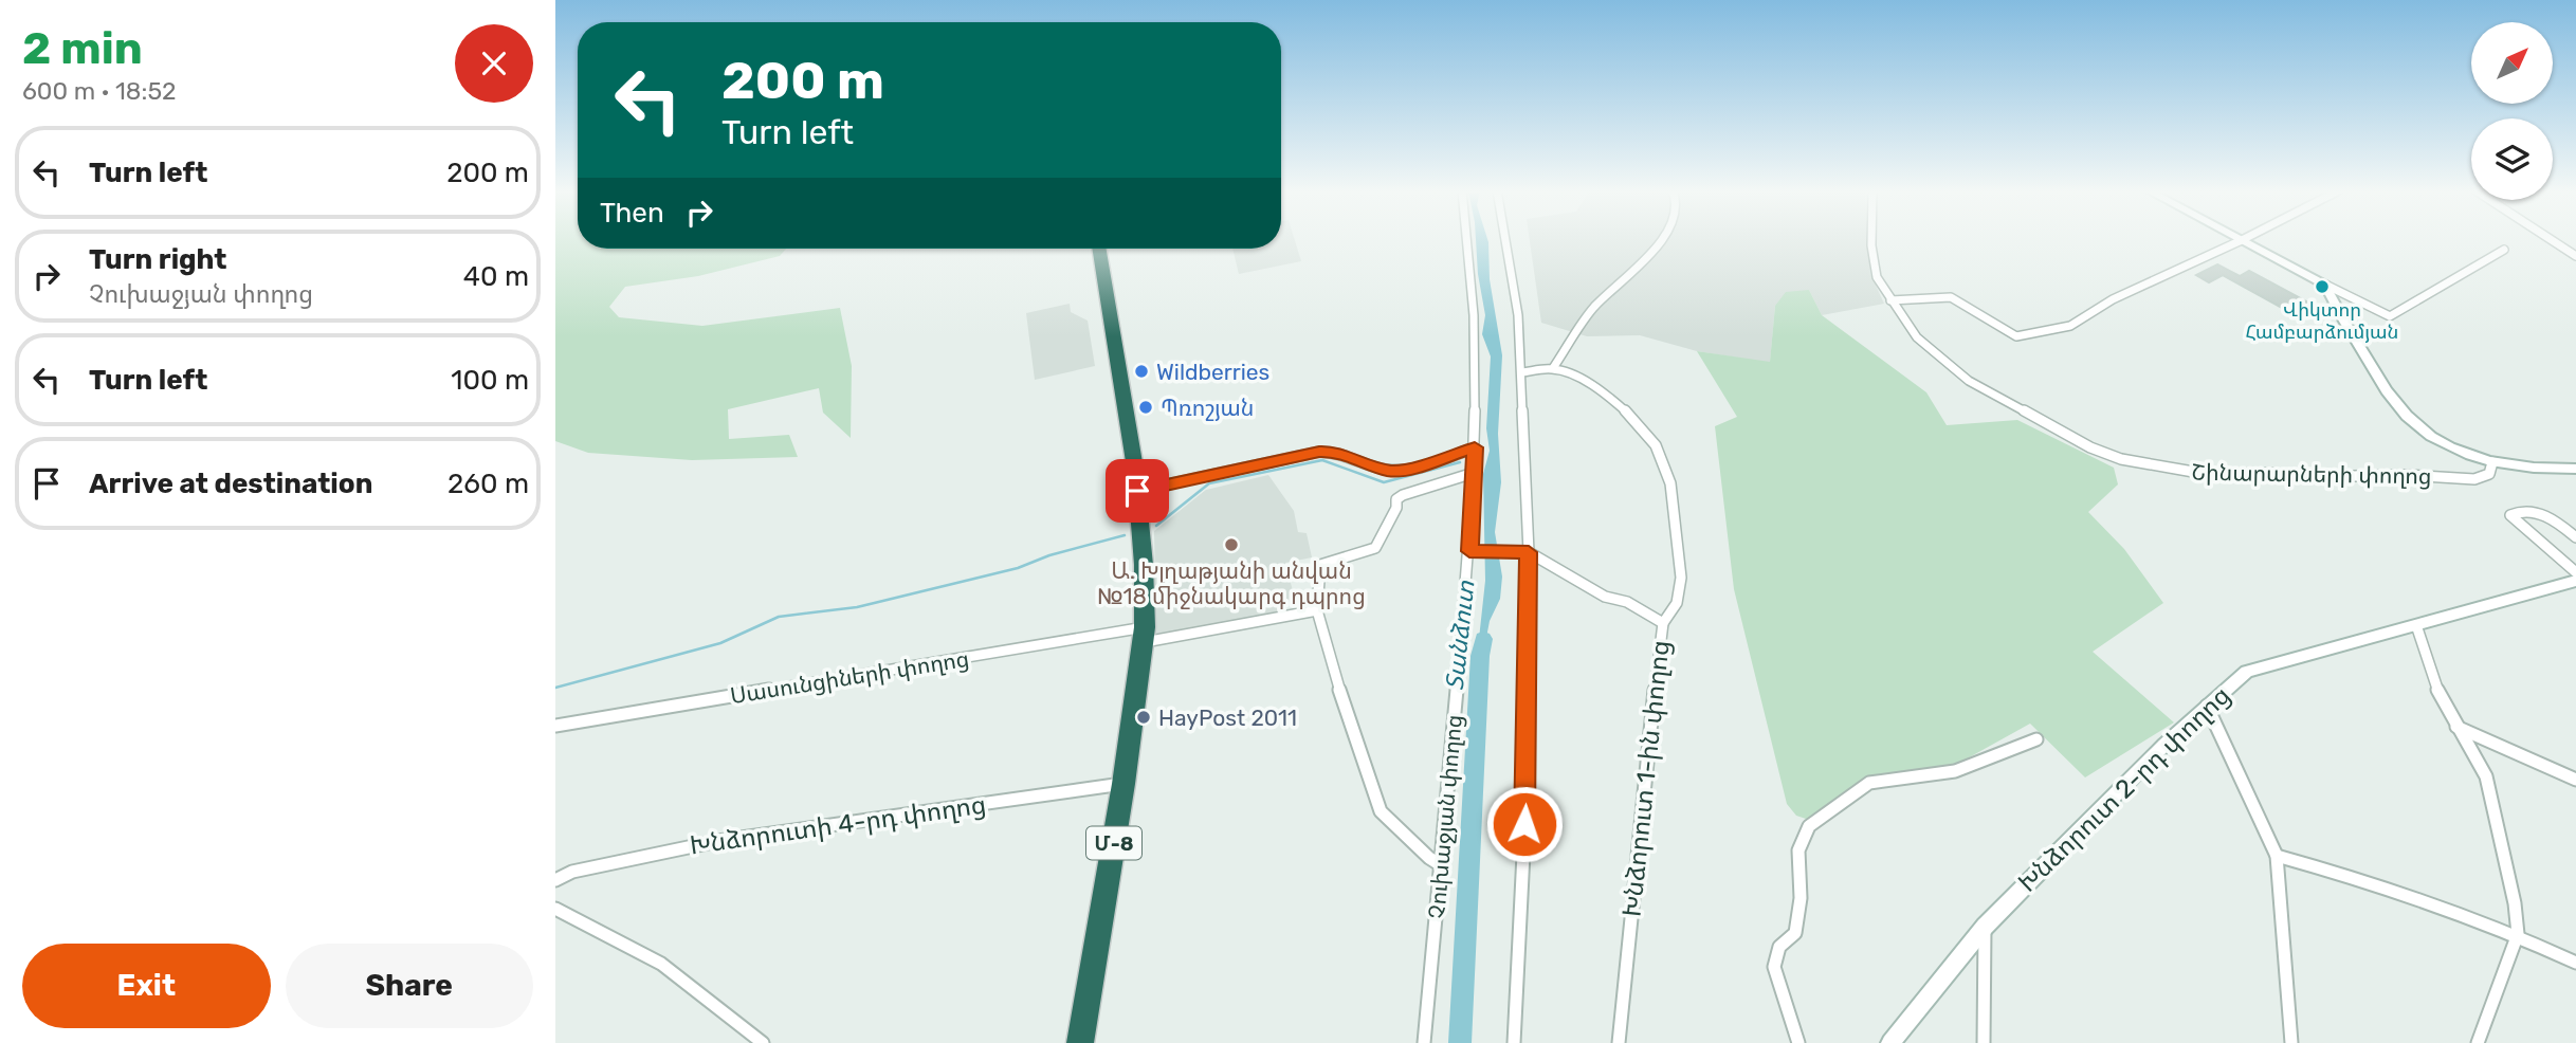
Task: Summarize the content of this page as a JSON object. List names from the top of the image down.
{
  "streets": {
    "highway": ["Մ-8"],
    "street": [
      "Շինարարների փողոց",
      "Սասունցիների փողոց",
      "Խնձորուտ 1-ին փողոց",
      "Խնձորուտ 2-րդ փողոց",
      "Չուխաջյան փողոց",
      "Խնձորուտի 4-րդ փողոց"
    ]
  },
  "crossings": [
    ["Սասունցիների փողոց", "Մ-8"],
    ["Խնձորուտի 4-րդ փողոց", "Մ-8"]
  ],
  "water": ["Տանձուտ"],
  "places": [
    "Վիկտոր Համբարձումյան",
    "Wildberries",
    "Պռոշյան",
    "Ա. Խլղաթյանի անվան №18 միջնակարգ դպրոց",
    "HayPost 2011"
  ],
  "north": "top right",
  "page": {
    "heading": ["2 min", "600 m · 18:52"],
    "turn": ["200 m", "Turn left"],
    "list": [
      {
        "name": "Turn left",
        "value": "200 m"
      },
      {
        "name": "Turn right",
        "note": "Չուխաջյան փողոց",
        "value": "40 m"
      },
      {
        "name": "Turn left",
        "value": "100 m"
      },
      {
        "name": "Arrive at destination",
        "value": "260 m"
      }
    ],
    "then": "Then",
    "buttons": ["Exit", "Share"]
  }
}
